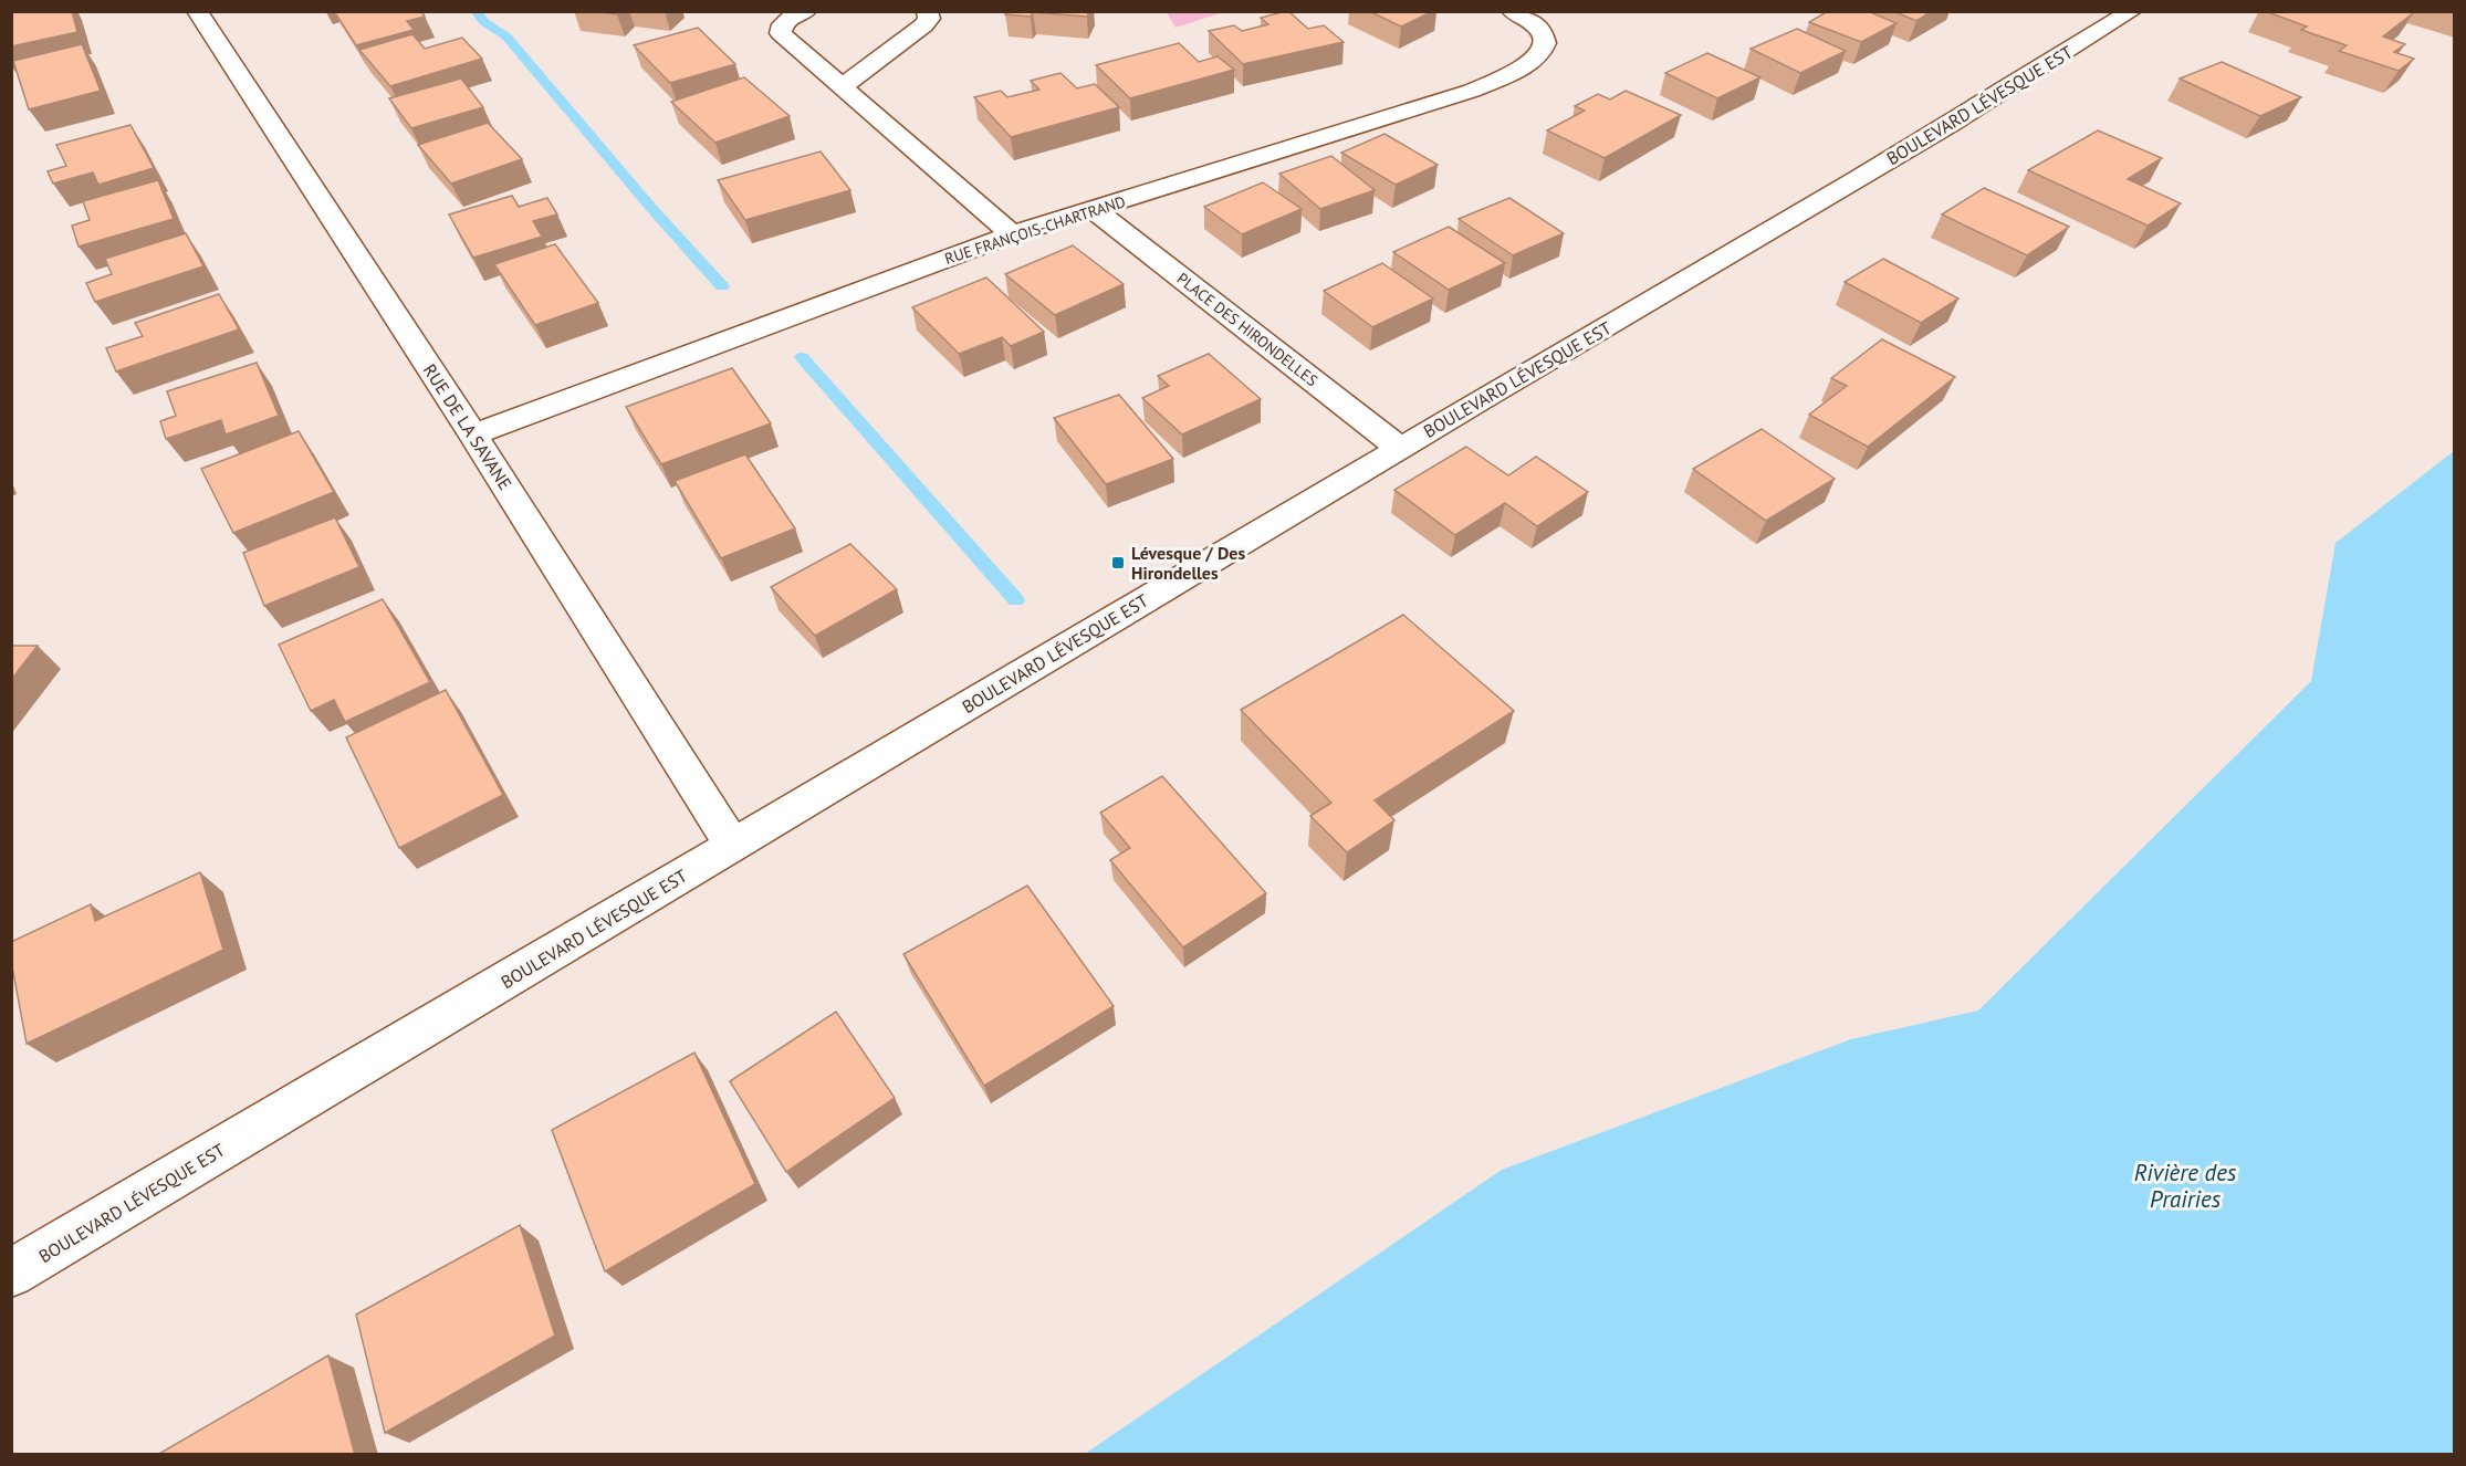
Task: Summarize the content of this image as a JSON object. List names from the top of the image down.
{
  "streets": {
    "street": [
      "BOULEVARD LÉVESQUE EST",
      "RUE FRANÇOIS-CHARTRAND",
      "PLACE DES HIRONDELLES",
      "RUE DE LA SAVANE"
    ]
  },
  "crossings": [
    ["BOULEVARD LÉVESQUE EST", "PLACE DES HIRONDELLES"],
    ["BOULEVARD LÉVESQUE EST", "RUE DE LA SAVANE"],
    ["RUE FRANÇOIS-CHARTRAND", "PLACE DES HIRONDELLES"],
    ["RUE FRANÇOIS-CHARTRAND", "RUE DE LA SAVANE"]
  ],
  "water": ["Rivière des Prairies"],
  "places": {
    "transit": ["Lévesque / Des Hirondelles"]
  }
}
